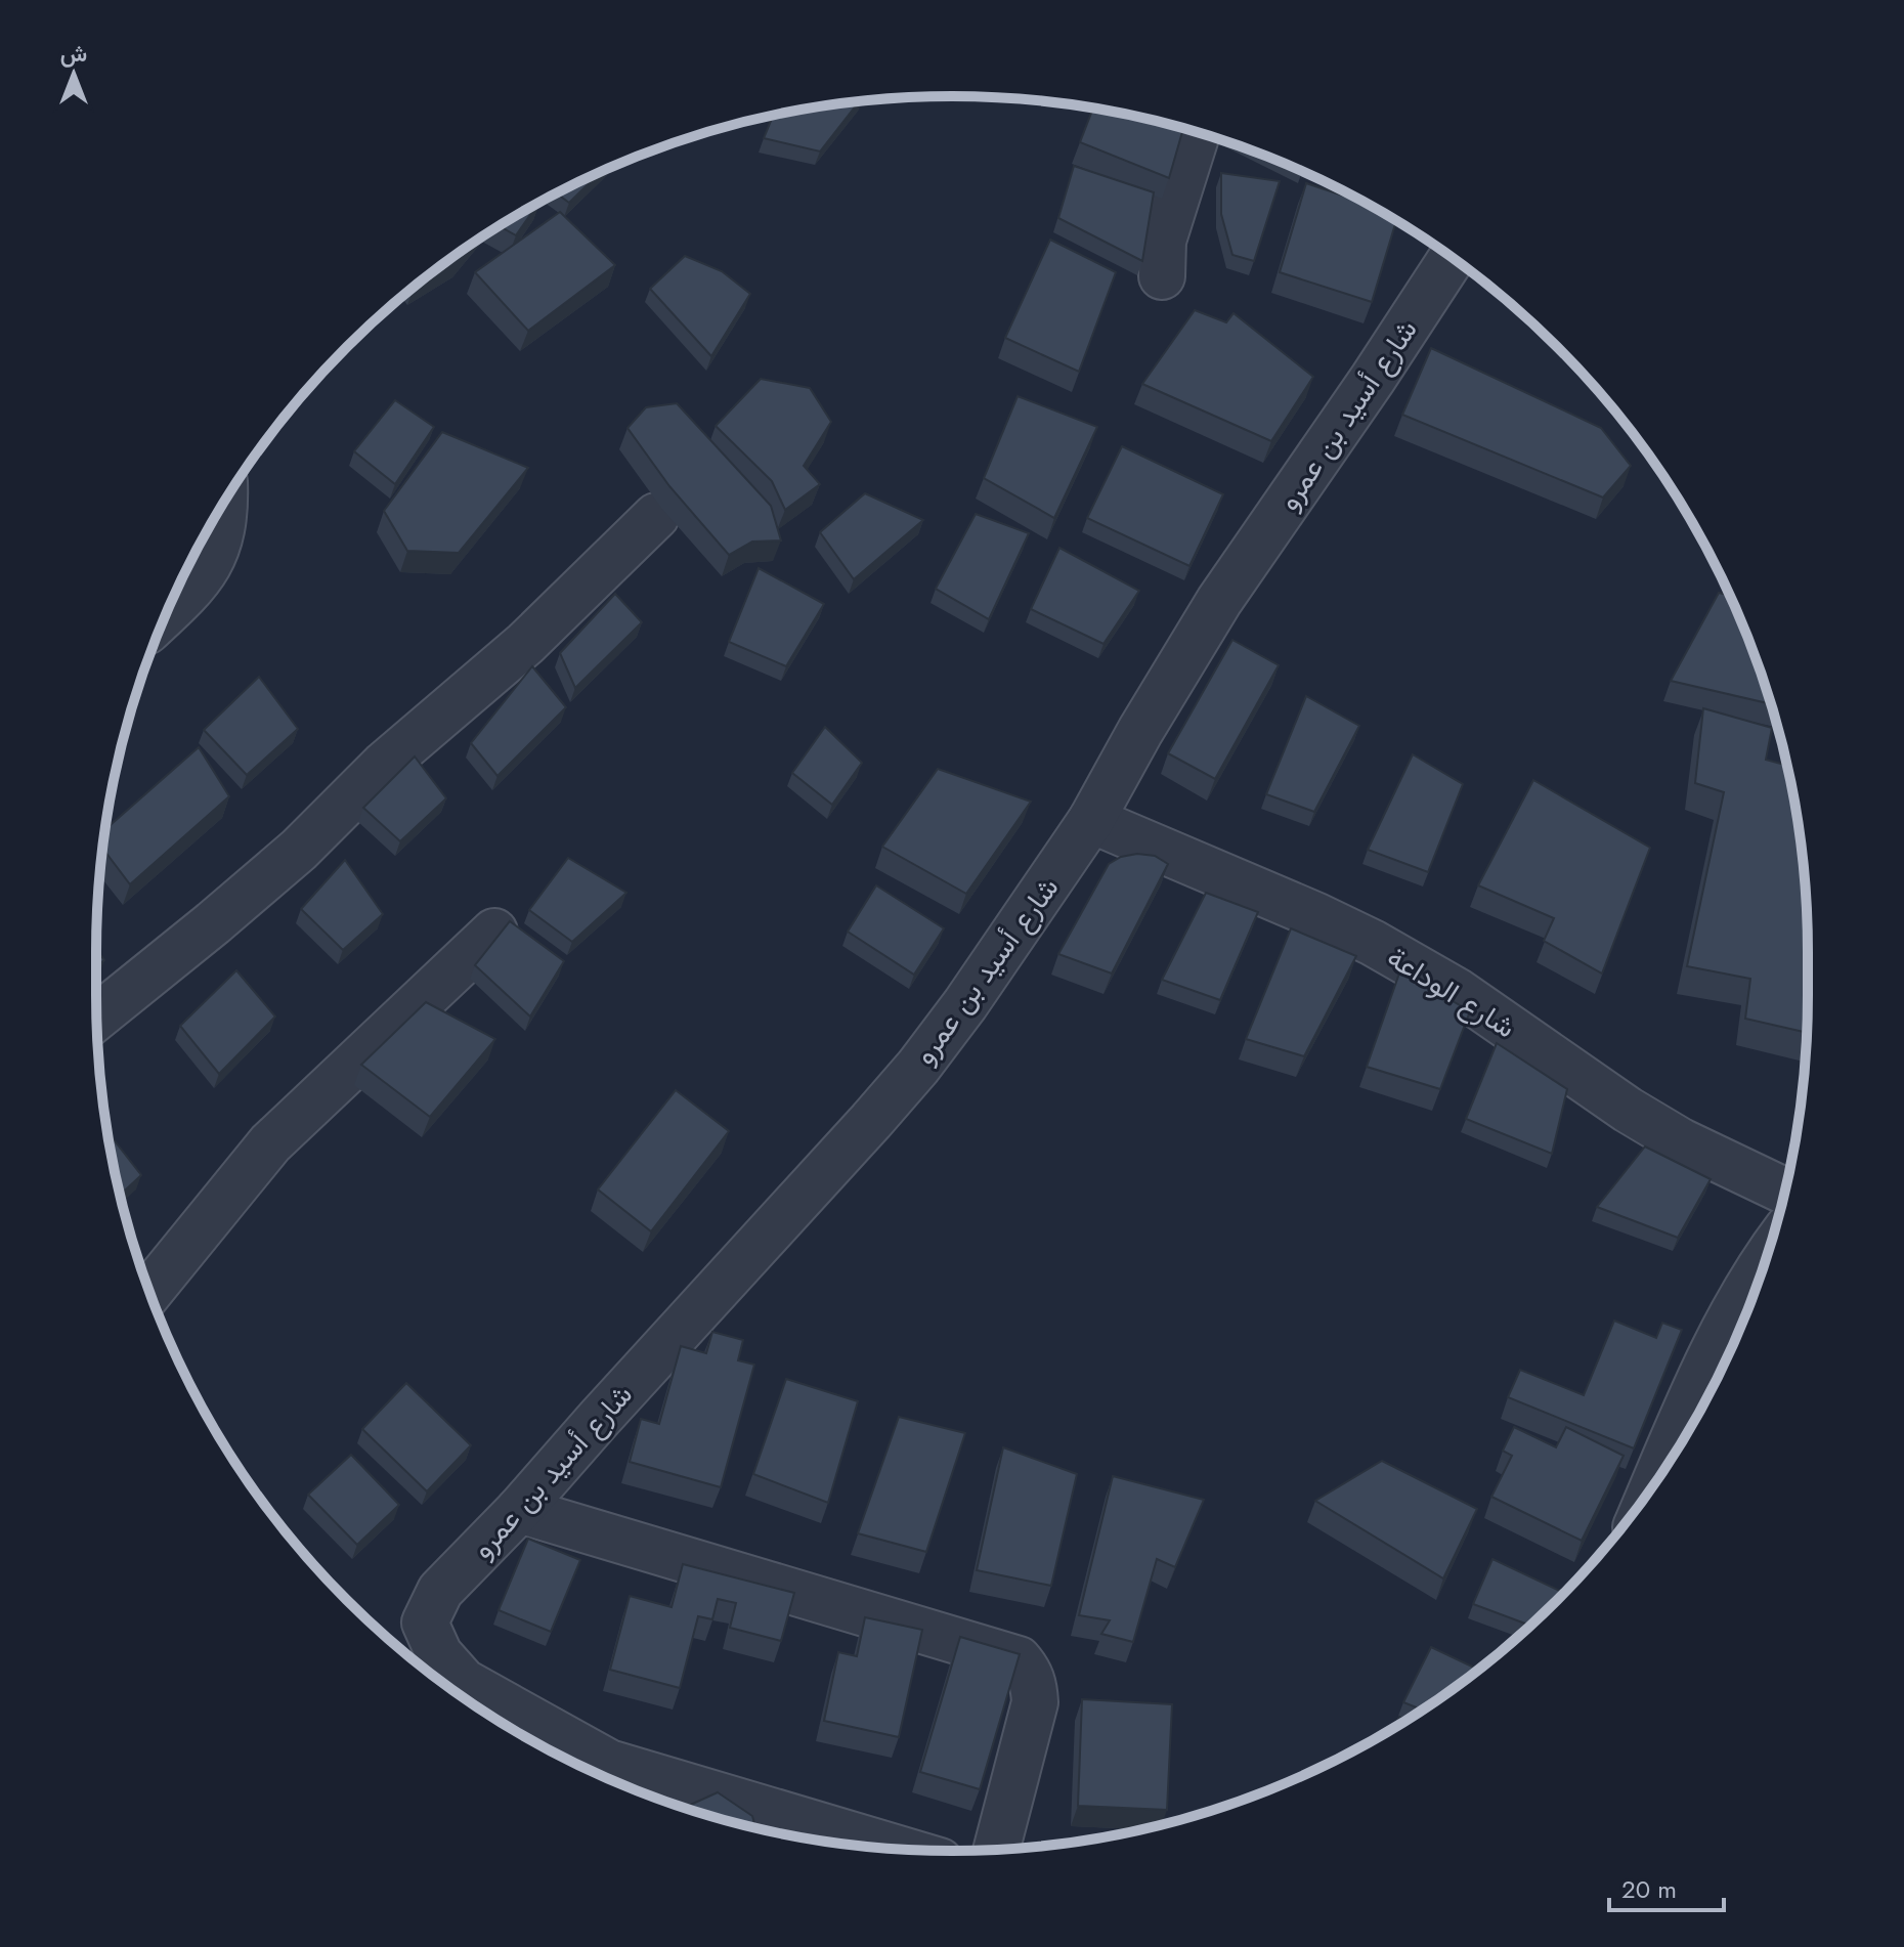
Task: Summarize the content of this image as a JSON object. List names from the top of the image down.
{
  "streets": {
    "street": ["شارع أسيد بن عمرو", "شارع الوداعة"]
  },
  "crossings": [
    ["شارع أسيد بن عمرو", "شارع الوداعة"]
  ],
  "scale_bar": "20 m",
  "north": "top"
}
